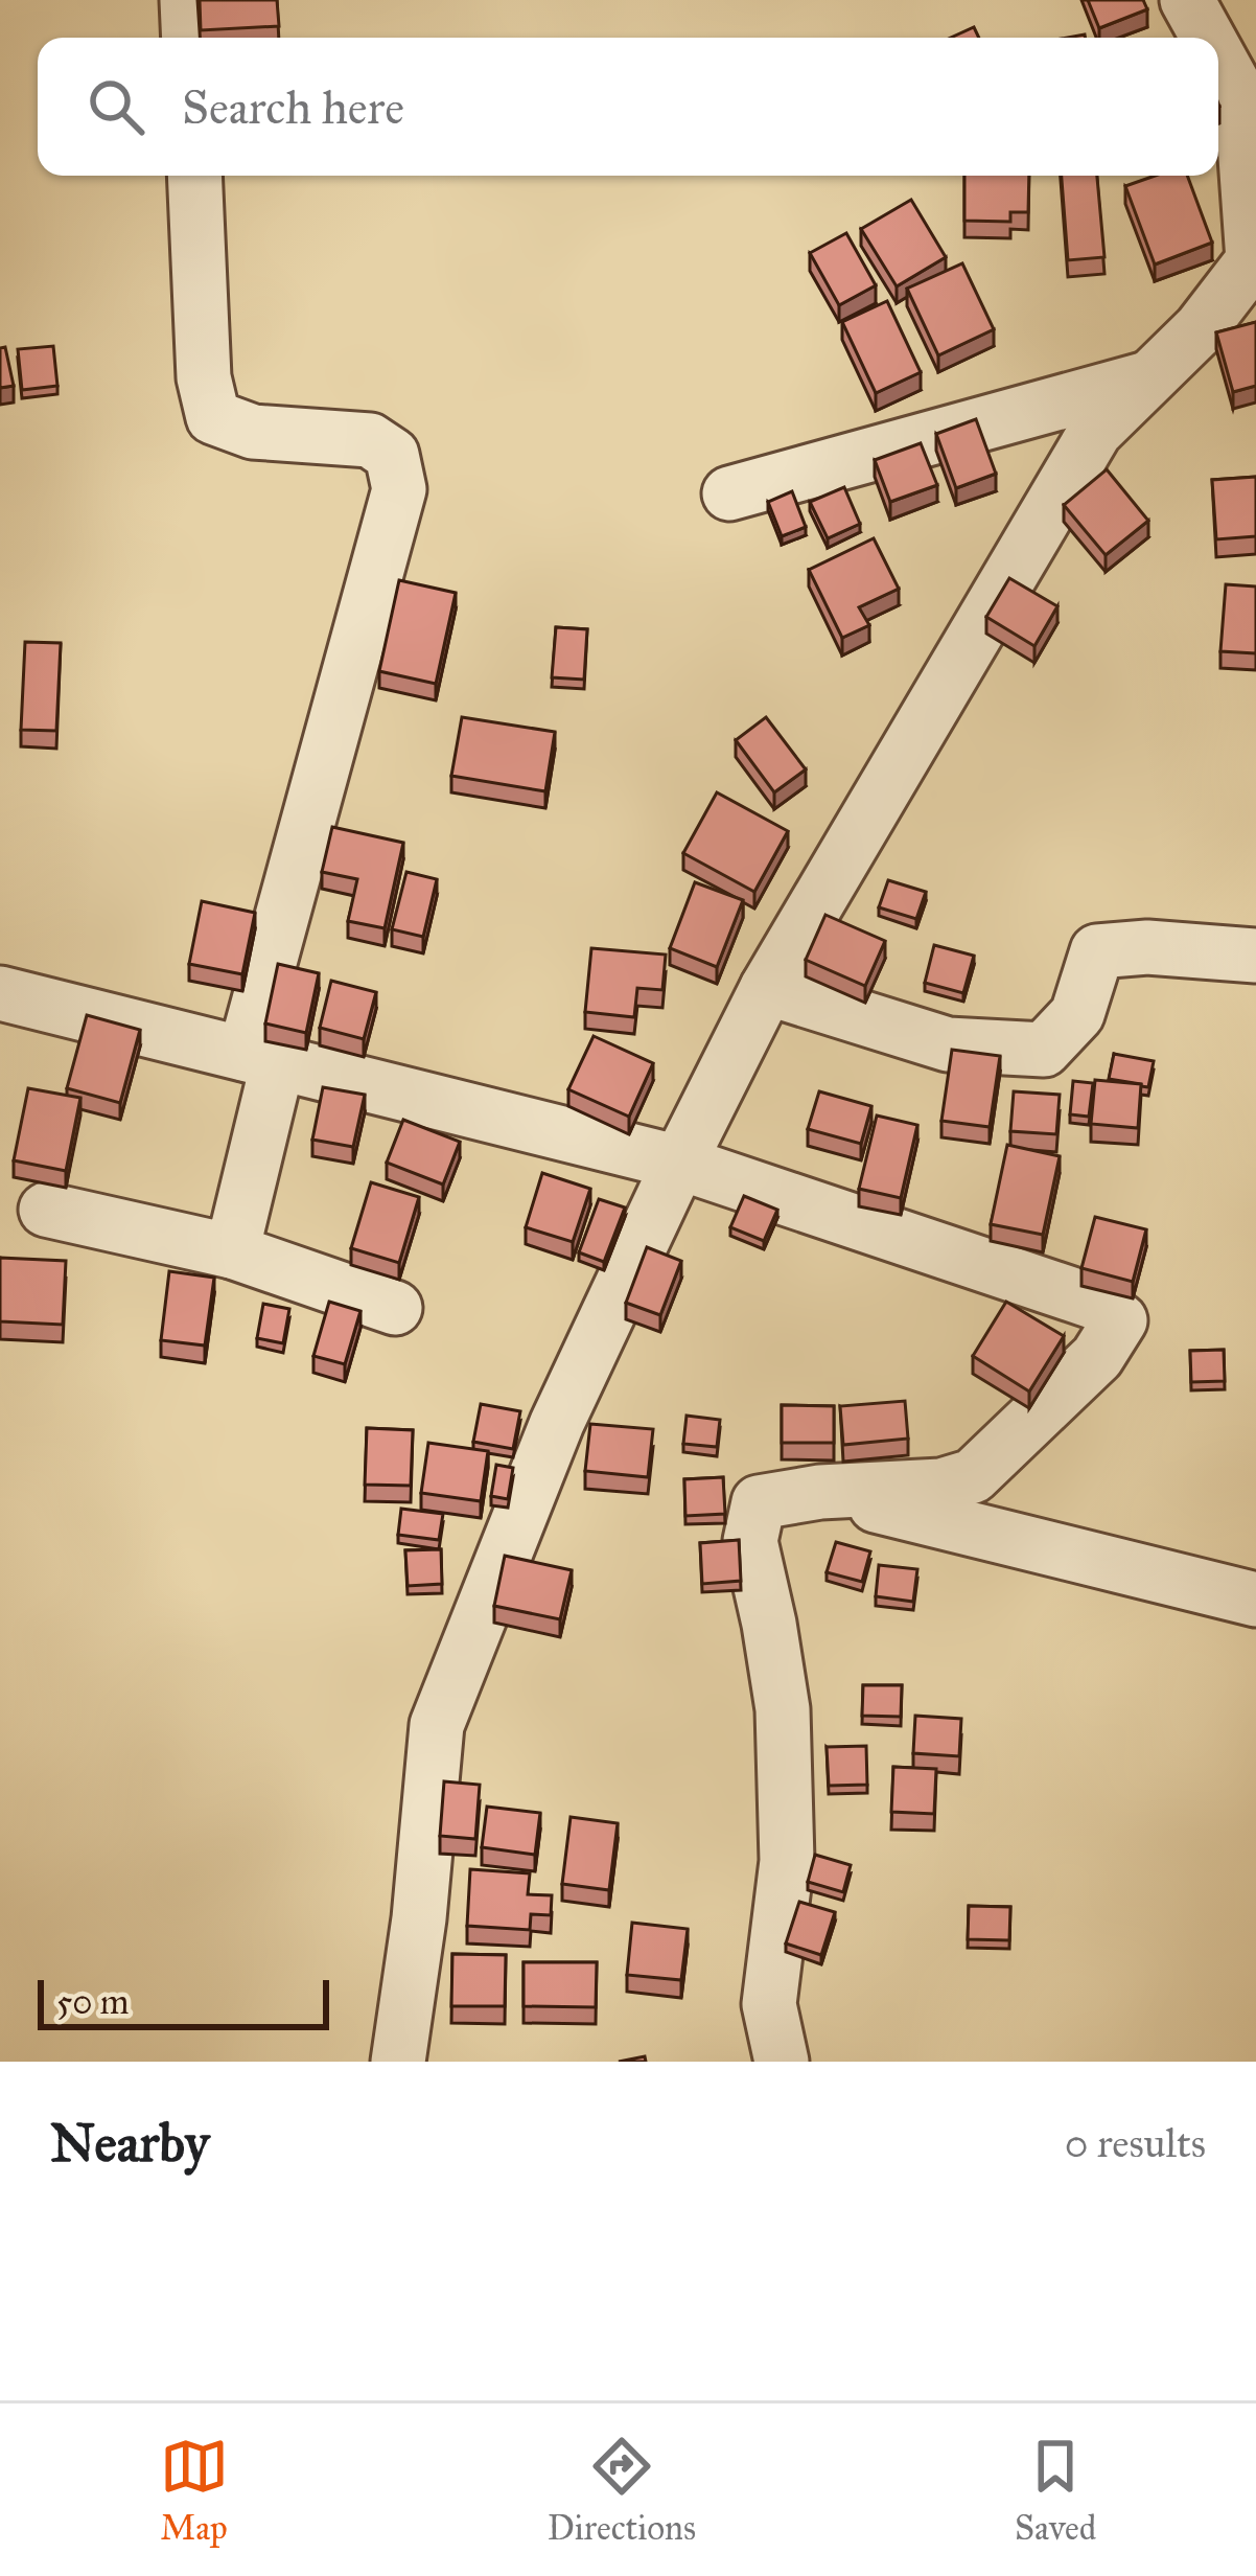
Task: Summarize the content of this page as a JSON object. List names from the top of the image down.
{
  "scale_bar": "50 m",
  "page": {
    "search": "Search here",
    "scale": "50 m",
    "heading": ["Nearby", "0 results"],
    "nav": ["Map", "Directions", "Saved"]
  }
}
